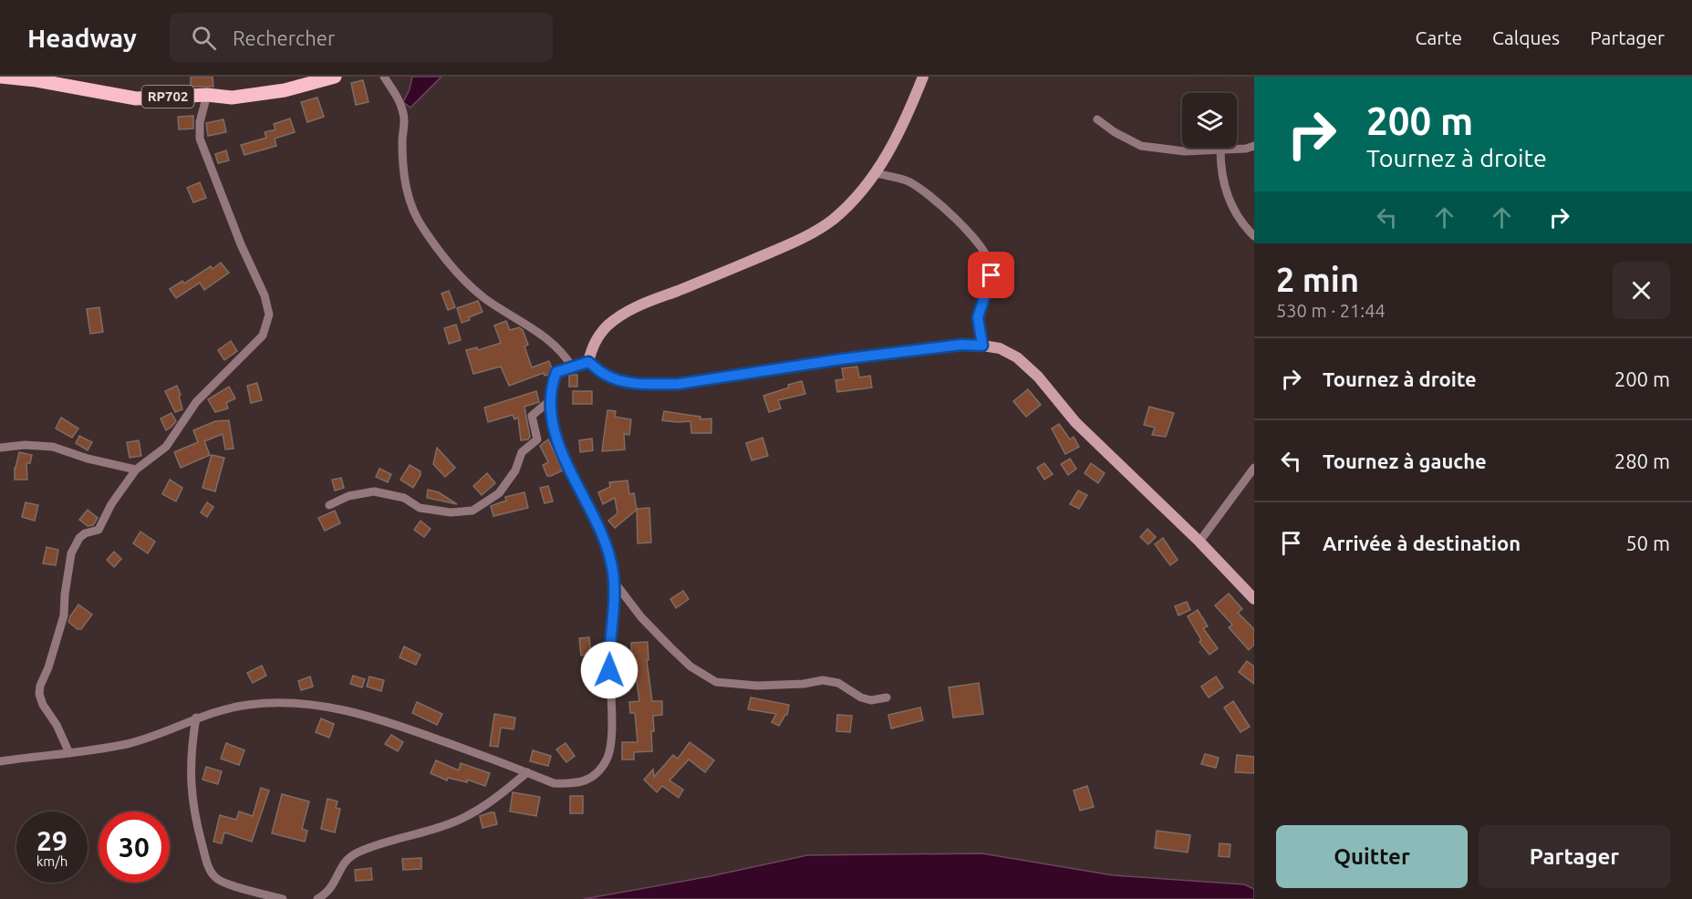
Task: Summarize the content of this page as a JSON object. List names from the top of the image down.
{
  "streets": {
    "main road": ["RP702"]
  },
  "page": {
    "header": "Headway",
    "search": "Rechercher",
    "nav": ["Carte", "Calques", "Partager"],
    "turn": ["200 m", "Tournez à droite"],
    "heading": ["2 min", "530 m · 21:44"],
    "list": [
      {
        "name": "Tournez à droite",
        "value": "200 m"
      },
      {
        "name": "Tournez à gauche",
        "value": "280 m"
      },
      {
        "name": "Arrivée à destination",
        "value": "50 m"
      }
    ],
    "speed": "29 km/h",
    "limit": "30",
    "buttons": ["Quitter", "Partager"]
  }
}
